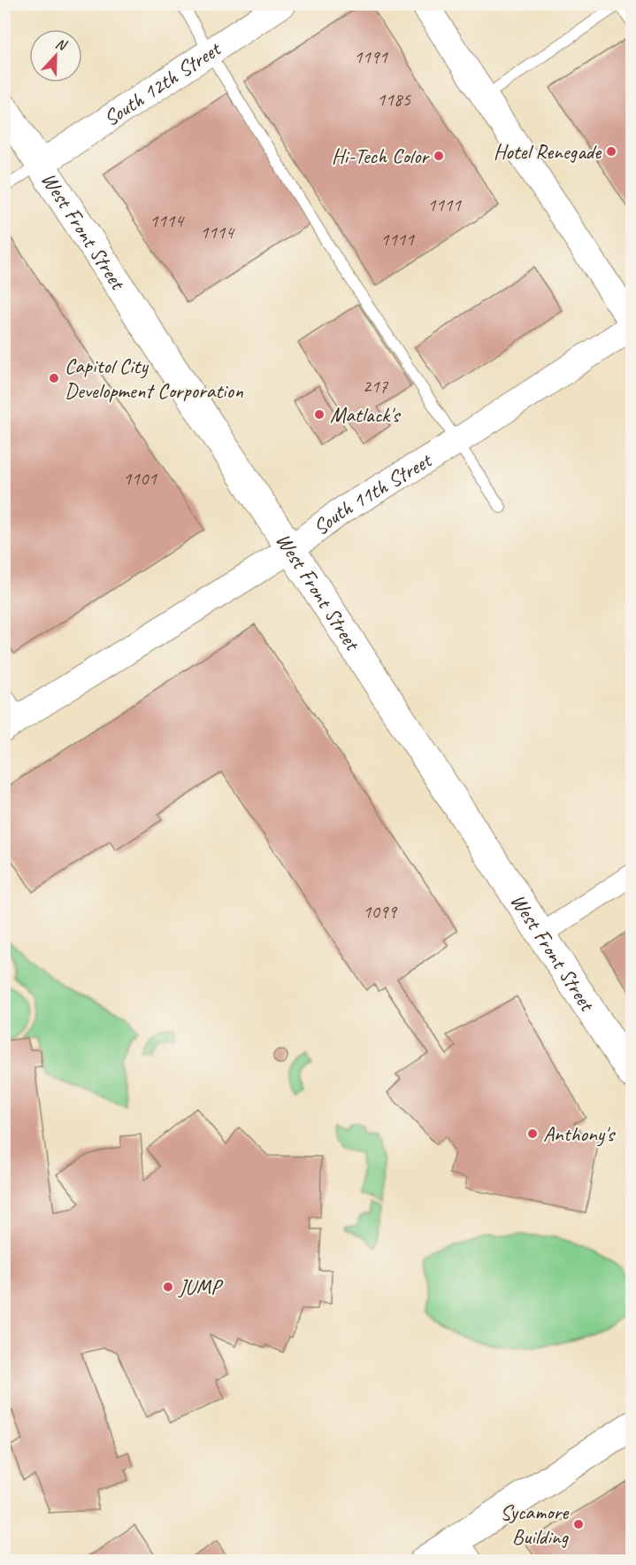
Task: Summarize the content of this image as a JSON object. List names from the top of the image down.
{
  "streets": {
    "main road": ["West Front Street"],
    "street": ["South 12th Street", "South 11th Street"]
  },
  "crossings": [
    ["South 12th Street", "West Front Street"],
    ["West Front Street", "South 11th Street"]
  ],
  "places": [
    "Hotel Renegade",
    "Hi-Tech Color",
    "Capitol City Development Corporation",
    "Matlack's",
    "Anthony's",
    "JUMP",
    "Sycamore Building"
  ],
  "house_numbers": [
    "1191",
    "1185",
    "1111",
    "1114",
    "1114",
    "1111",
    "217",
    "1101",
    "1099"
  ],
  "north": "top"
}
